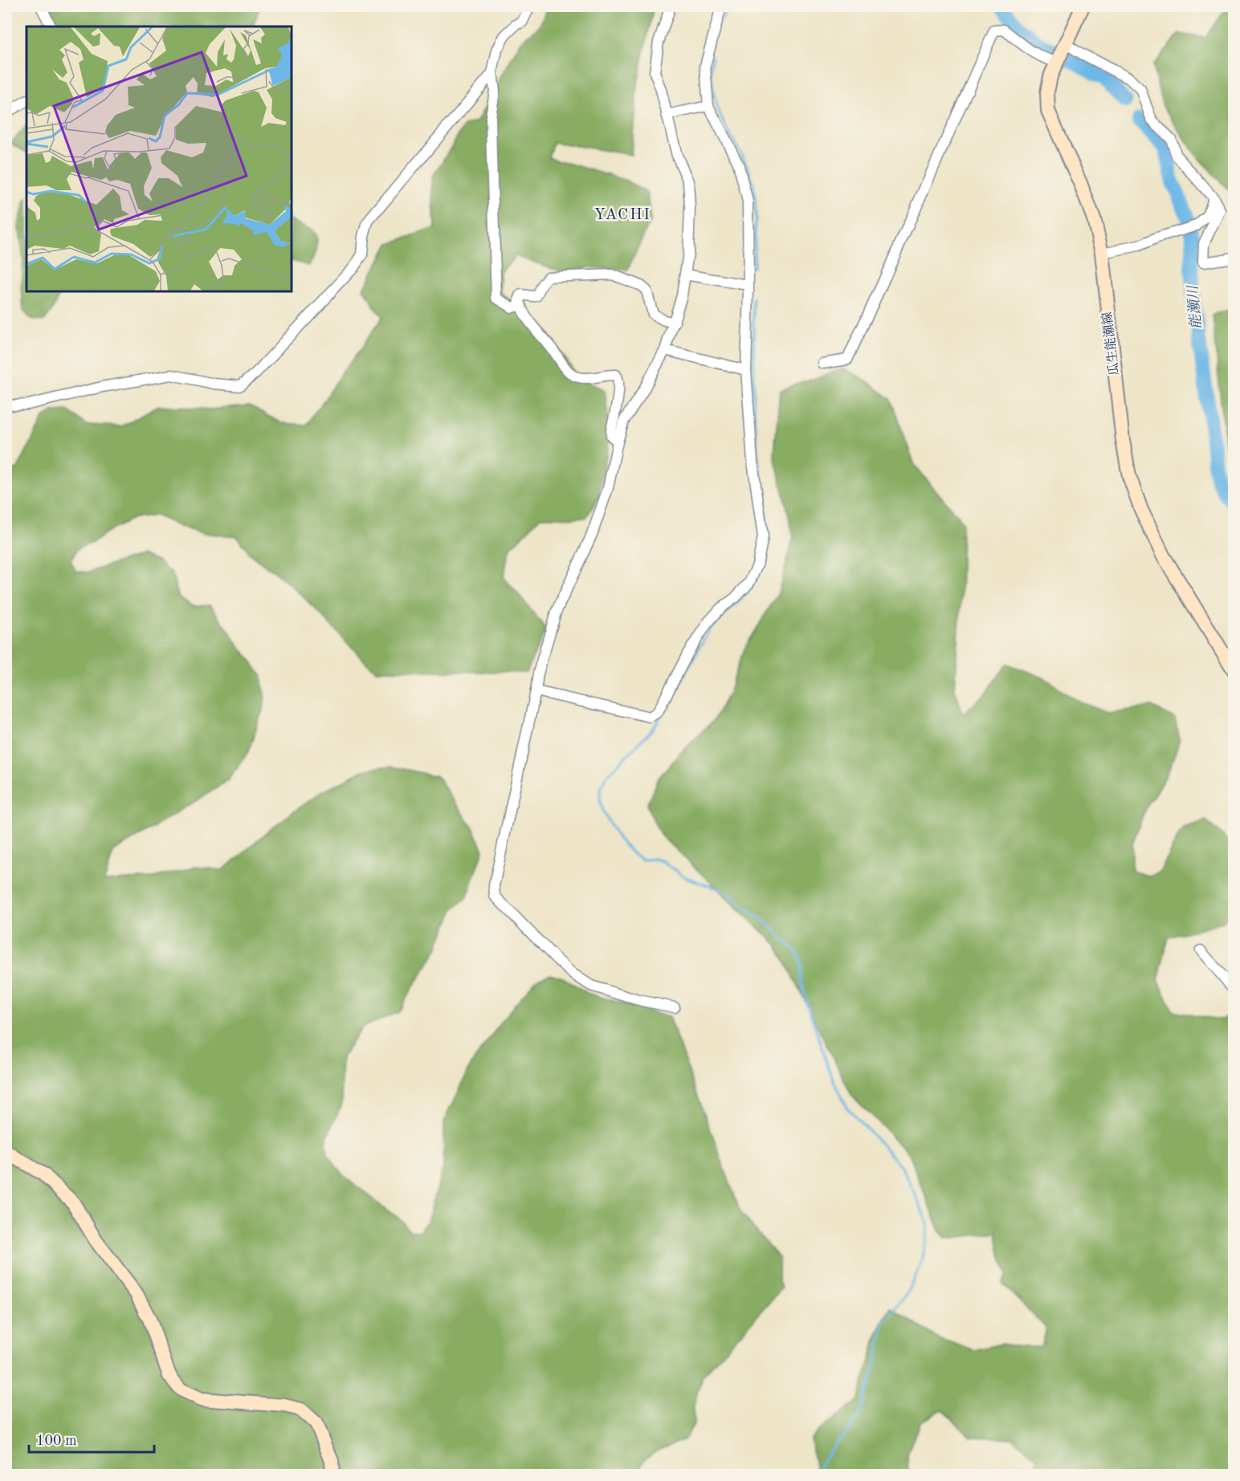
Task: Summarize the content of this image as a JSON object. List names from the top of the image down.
{
  "streets": {
    "main road": ["瓜生能瀬線"]
  },
  "districts": ["YACHI"],
  "water": ["能瀬川"],
  "scale_bar": "100 m"
}
